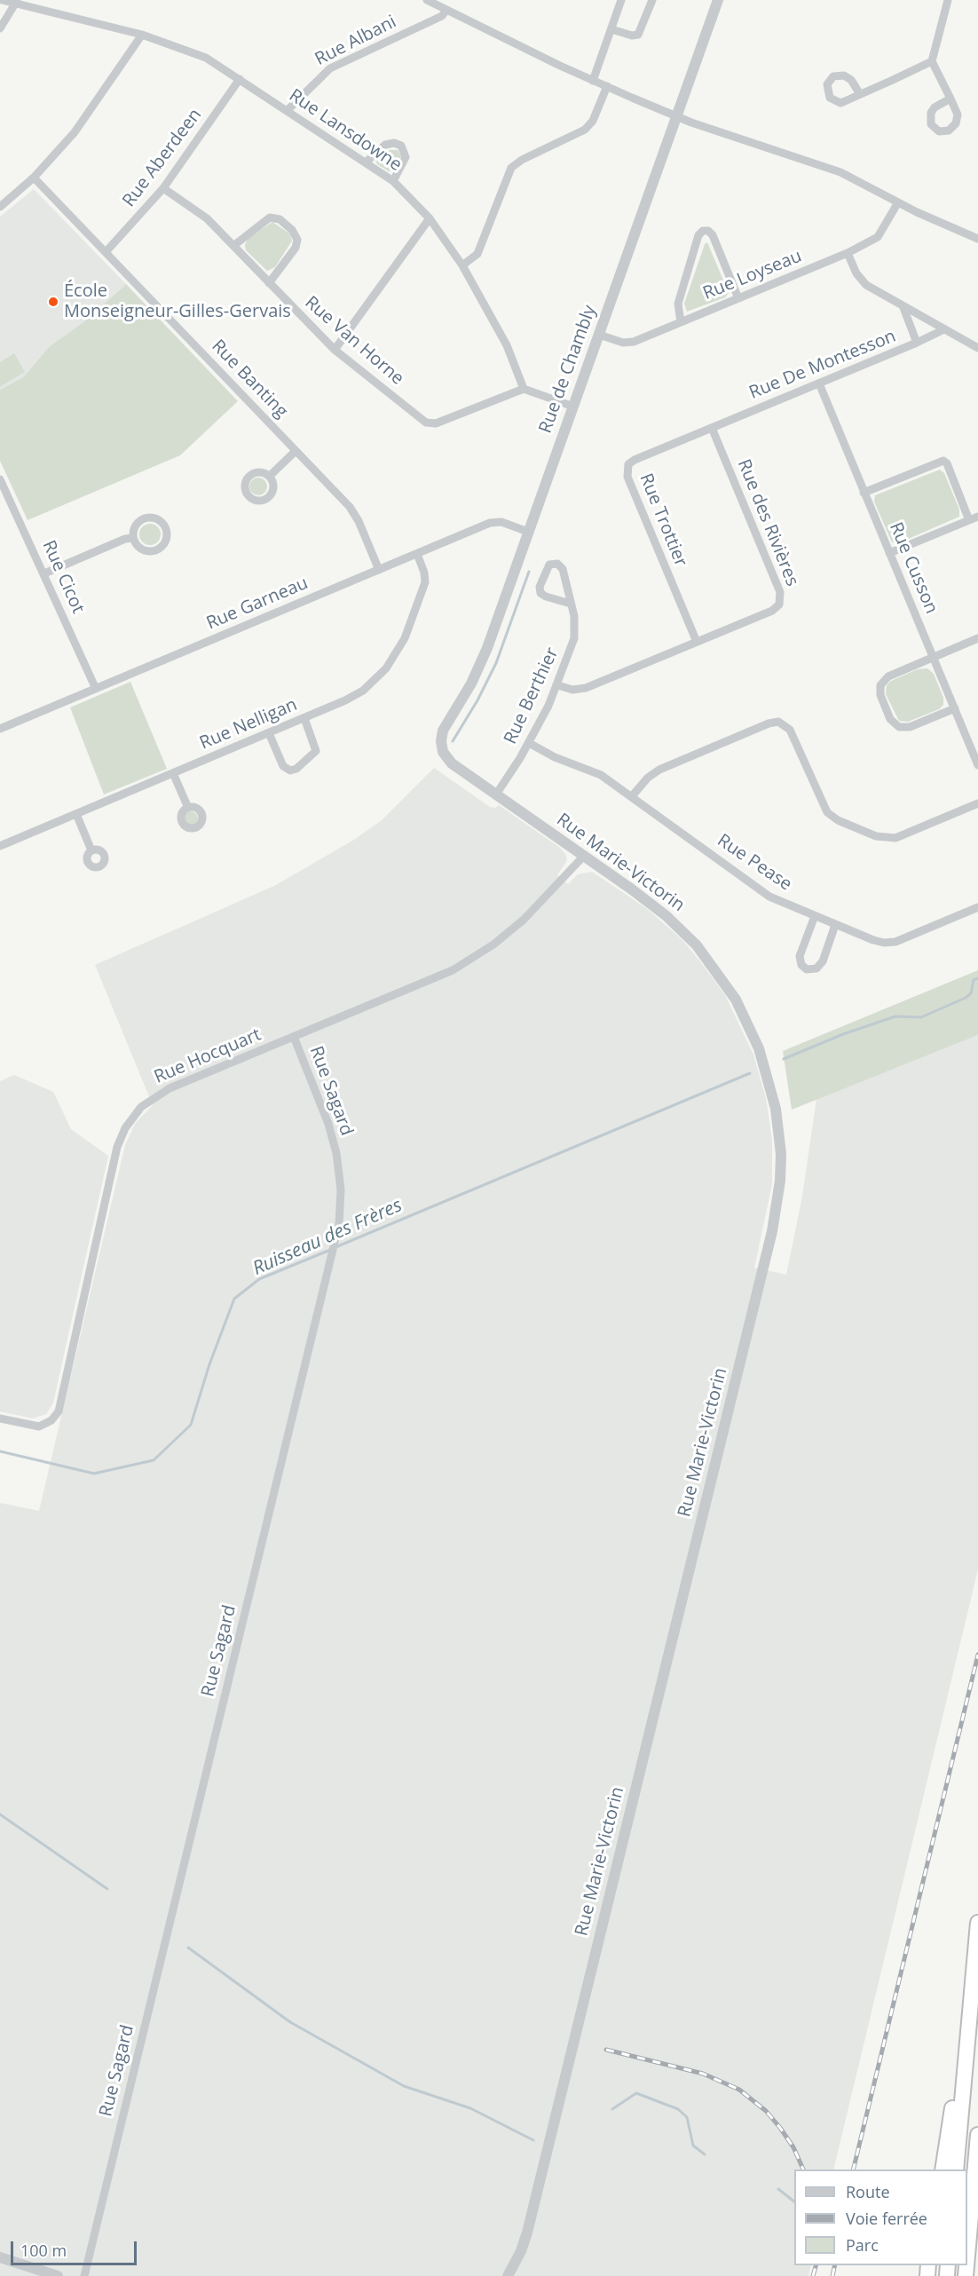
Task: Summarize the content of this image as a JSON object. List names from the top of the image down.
{
  "streets": {
    "street": [
      "Rue Albani",
      "Rue Lansdowne",
      "Rue Aberdeen",
      "Rue Loyseau",
      "Rue Van Horne",
      "Rue De Montesson",
      "Rue de Chambly",
      "Rue Banting",
      "Rue Trottier",
      "Rue des Rivières",
      "Rue Cusson",
      "Rue Cicot",
      "Rue Garneau",
      "Rue Berthier",
      "Rue Nelligan",
      "Rue Marie-Victorin",
      "Rue Pease",
      "Rue Hocquart",
      "Rue Sagard"
    ]
  },
  "crossings": [
    ["Rue Albani", "Rue Lansdowne"],
    ["Rue Lansdowne", "Rue Aberdeen"],
    ["Rue Lansdowne", "Rue Van Horne"],
    ["Rue Aberdeen", "Rue Van Horne"],
    ["Rue Aberdeen", "Rue Banting"],
    ["Rue Loyseau", "Rue de Chambly"],
    ["Rue De Montesson", "Rue Trottier"],
    ["Rue De Montesson", "Rue des Rivières"],
    ["Rue De Montesson", "Rue Cusson"],
    ["Rue de Chambly", "Rue Garneau"],
    ["Rue de Chambly", "Rue Marie-Victorin"],
    ["Rue Banting", "Rue Garneau"],
    ["Rue Trottier", "Rue des Rivières"],
    ["Rue Cicot", "Rue Garneau"],
    ["Rue Garneau", "Rue Nelligan"],
    ["Rue Berthier", "Rue Marie-Victorin"],
    ["Rue Berthier", "Rue Pease"],
    ["Rue Marie-Victorin", "Rue Hocquart"],
    ["Rue Hocquart", "Rue Sagard"]
  ],
  "water": ["Ruisseau des Frères"],
  "places": ["École Monseigneur-Gilles-Gervais"],
  "legend": ["Route", "Voie ferrée", "Parc"],
  "scale_bar": "100 m"
}
